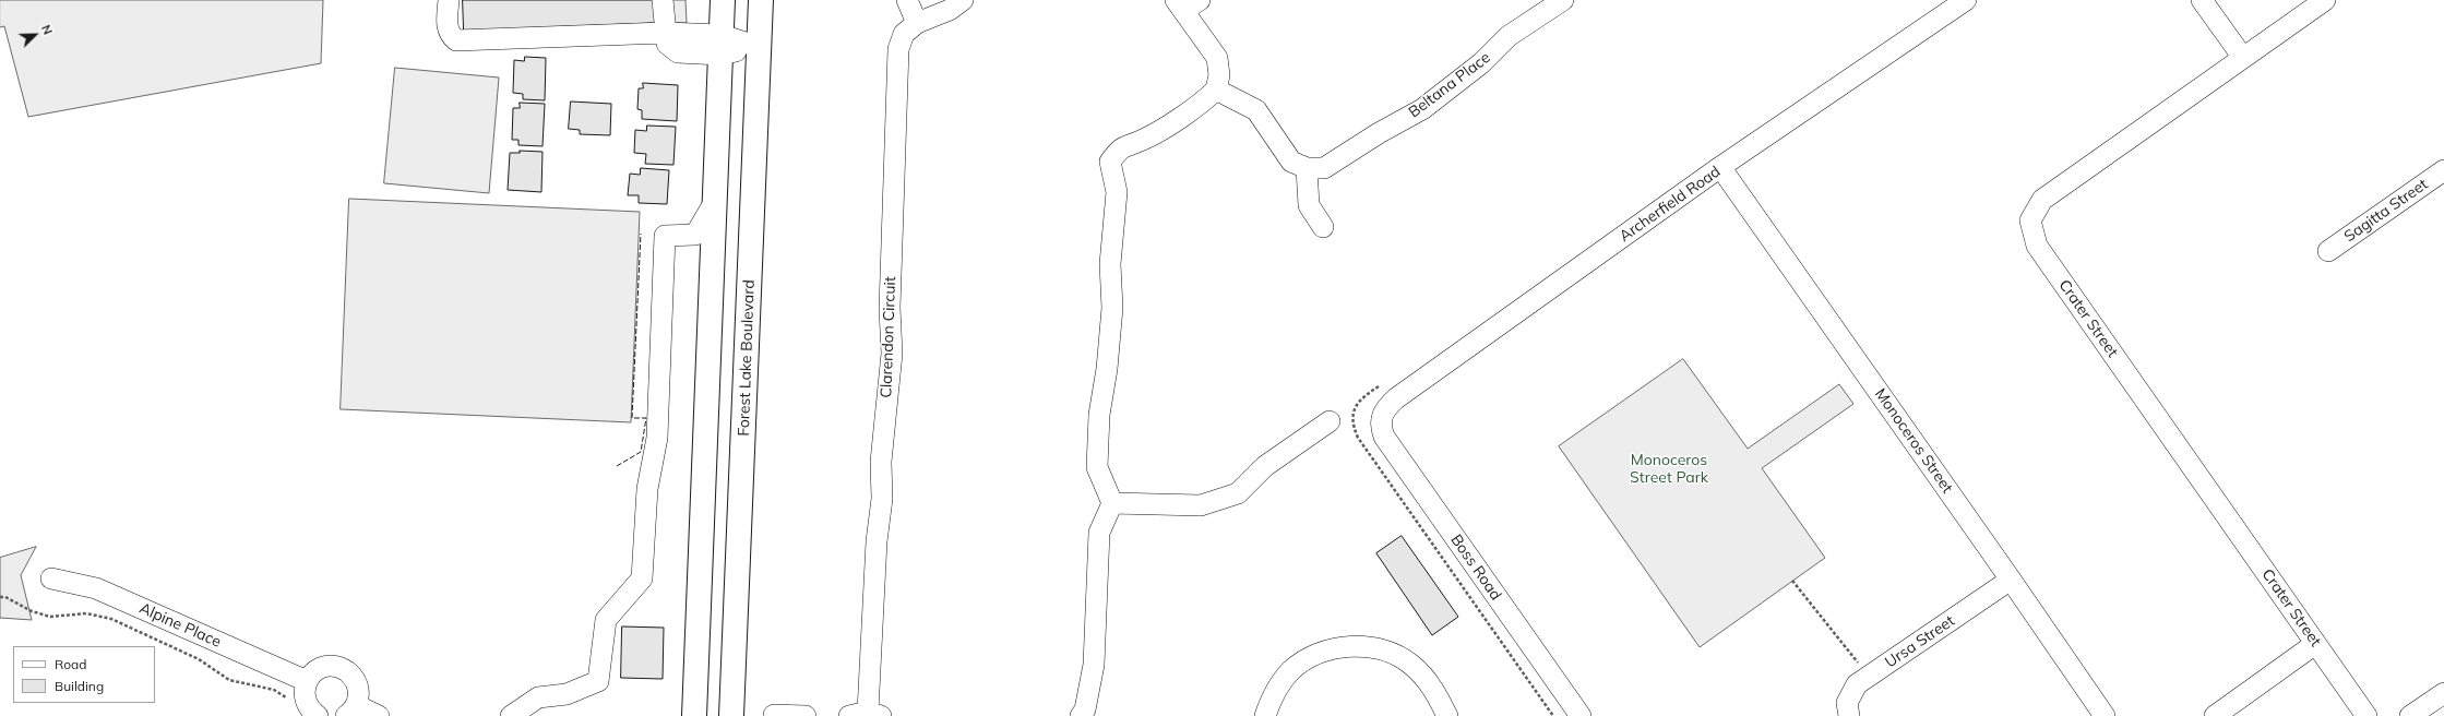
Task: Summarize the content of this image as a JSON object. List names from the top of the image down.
{
  "streets": {
    "main road": ["Forest Lake Boulevard"],
    "street": [
      "Beltana Place",
      "Archerfield Road",
      "Sagitta Street",
      "Crater Street",
      "Clarendon Circuit",
      "Monoceros Street",
      "Boss Road",
      "Alpine Place",
      "Ursa Street"
    ]
  },
  "crossings": [
    ["Archerfield Road", "Monoceros Street"],
    ["Archerfield Road", "Boss Road"],
    ["Monoceros Street", "Ursa Street"]
  ],
  "parks": ["Monoceros Street Park"],
  "legend": ["Road", "Building"],
  "north": "top right"
}
